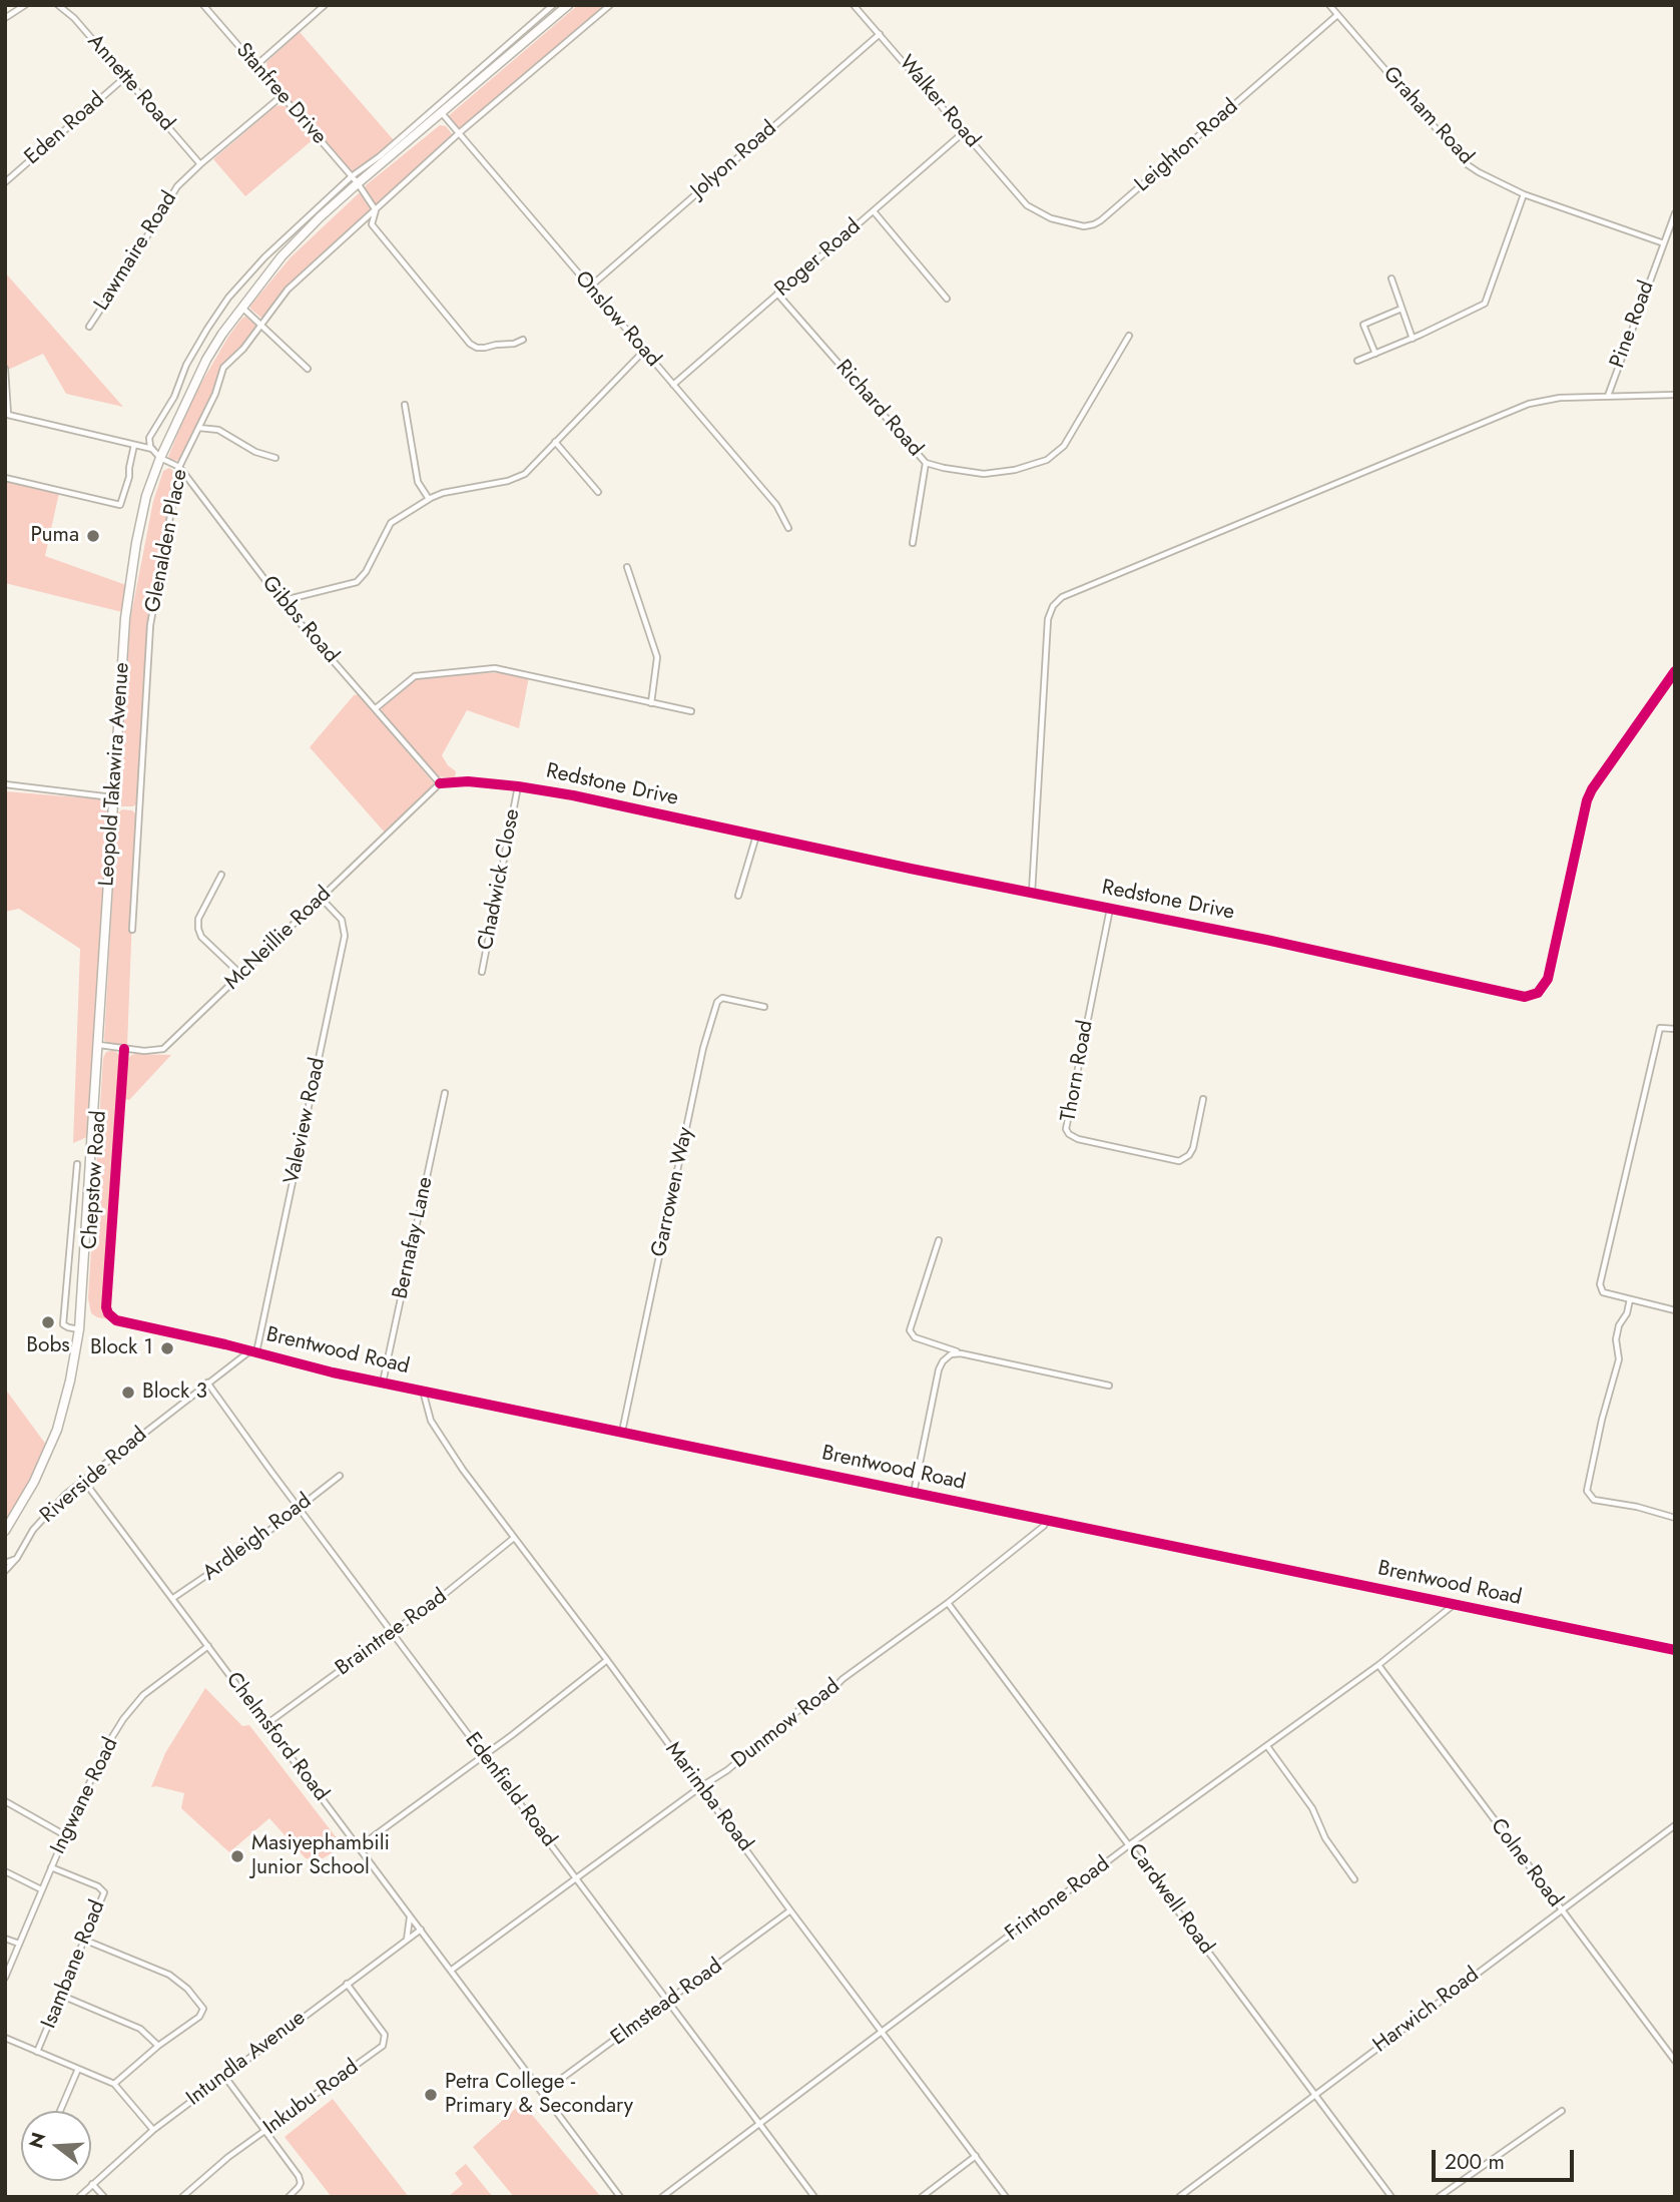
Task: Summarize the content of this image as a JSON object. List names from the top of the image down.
{
  "streets": {
    "highway": ["Leopold Takawira Avenue"],
    "street": [
      "Annette Road",
      "Stanfree Drive",
      "Walker Road",
      "Graham Road",
      "Eden Road",
      "Leighton Road",
      "Jolyon Road",
      "Lawmaire Road",
      "Roger Road",
      "Onslow Road",
      "Pine Road",
      "Richard Road",
      "Glenalden Place",
      "Gibbs Road",
      "Redstone Drive",
      "Chadwick Close",
      "McNeillie Road",
      "Thorn Road",
      "Valeview Road",
      "Chepstow Road",
      "Garrowen Way",
      "Bernafay Lane",
      "Brentwood Road",
      "Riverside Road",
      "Ardleigh Road",
      "Braintree Road",
      "Dunmow Road",
      "Chelmsford Road",
      "Edenfield Road",
      "Ingwane Road",
      "Marimba Road",
      "Colne Road",
      "Frintone Road",
      "Cardwell Road",
      "Isambane Road",
      "Elmstead Road",
      "Harwich Road",
      "Intundla Avenue",
      "Inkubu Road"
    ]
  },
  "crossings": [
    ["Annette Road", "Eden Road"],
    ["Annette Road", "Lawmaire Road"],
    ["Stanfree Drive", "Lawmaire Road"],
    ["Stanfree Drive", "Glenalden Place"],
    ["Stanfree Drive", "Leopold Takawira Avenue"],
    ["Walker Road", "Leighton Road"],
    ["Walker Road", "Jolyon Road"],
    ["Walker Road", "Roger Road"],
    ["Graham Road", "Leighton Road"],
    ["Graham Road", "Pine Road"],
    ["Jolyon Road", "Onslow Road"],
    ["Roger Road", "Onslow Road"],
    ["Roger Road", "Richard Road"],
    ["Onslow Road", "Glenalden Place"],
    ["Onslow Road", "Leopold Takawira Avenue"],
    ["Glenalden Place", "Gibbs Road"],
    ["Gibbs Road", "Leopold Takawira Avenue"],
    ["Gibbs Road", "Redstone Drive"],
    ["Gibbs Road", "McNeillie Road"],
    ["Leopold Takawira Avenue", "McNeillie Road"],
    ["Redstone Drive", "Chadwick Close"],
    ["Redstone Drive", "McNeillie Road"],
    ["Redstone Drive", "Thorn Road"],
    ["McNeillie Road", "Valeview Road"],
    ["McNeillie Road", "Chepstow Road"],
    ["Valeview Road", "Brentwood Road"],
    ["Chepstow Road", "Brentwood Road"],
    ["Garrowen Way", "Brentwood Road"],
    ["Bernafay Lane", "Brentwood Road"],
    ["Brentwood Road", "Riverside Road"],
    ["Brentwood Road", "Dunmow Road"],
    ["Brentwood Road", "Marimba Road"],
    ["Brentwood Road", "Frintone Road"],
    ["Riverside Road", "Chelmsford Road"],
    ["Riverside Road", "Edenfield Road"],
    ["Ardleigh Road", "Chelmsford Road"],
    ["Ardleigh Road", "Edenfield Road"],
    ["Braintree Road", "Chelmsford Road"],
    ["Braintree Road", "Edenfield Road"],
    ["Braintree Road", "Marimba Road"],
    ["Dunmow Road", "Chelmsford Road"],
    ["Dunmow Road", "Edenfield Road"],
    ["Dunmow Road", "Marimba Road"],
    ["Dunmow Road", "Cardwell Road"],
    ["Chelmsford Road", "Ingwane Road"],
    ["Chelmsford Road", "Elmstead Road"],
    ["Chelmsford Road", "Intundla Avenue"],
    ["Edenfield Road", "Frintone Road"],
    ["Edenfield Road", "Elmstead Road"],
    ["Ingwane Road", "Isambane Road"],
    ["Marimba Road", "Frintone Road"],
    ["Marimba Road", "Elmstead Road"],
    ["Colne Road", "Frintone Road"],
    ["Colne Road", "Harwich Road"],
    ["Frintone Road", "Cardwell Road"],
    ["Cardwell Road", "Harwich Road"],
    ["Intundla Avenue", "Inkubu Road"]
  ],
  "places": [
    "Puma",
    "Bobs",
    "Block 1",
    "Block 3",
    "Masiyephambili Junior School",
    "Petra College - Primary & Secondary"
  ],
  "scale_bar": "200 m",
  "north": "left"
}
